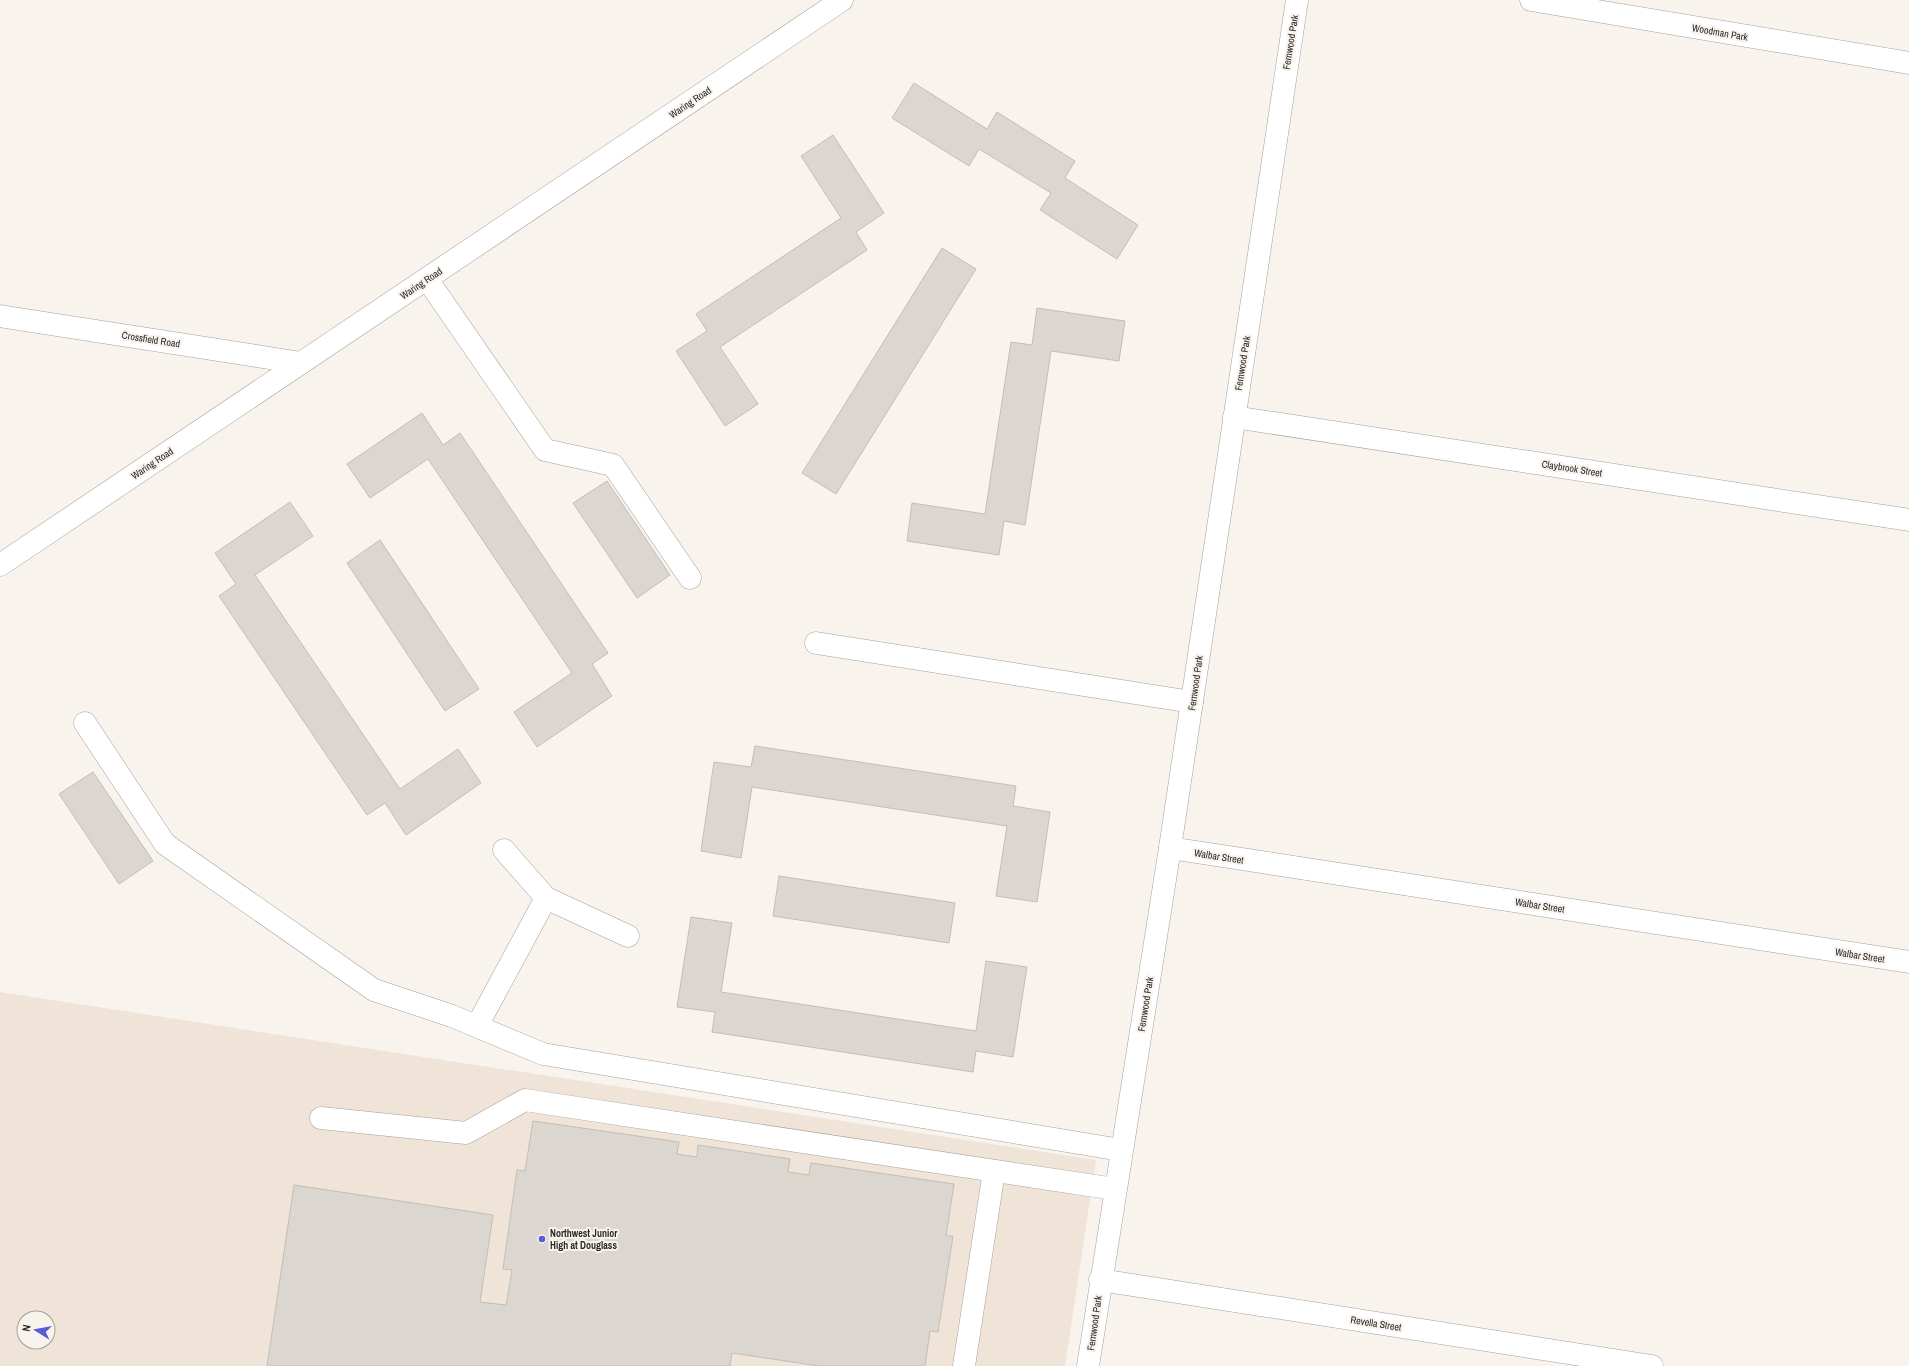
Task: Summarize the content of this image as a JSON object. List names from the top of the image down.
{
  "streets": {
    "street": [
      "Woodman Park",
      "Fernwood Park",
      "Waring Road",
      "Crossfield Road",
      "Claybrook Street",
      "Walbar Street",
      "Revella Street"
    ]
  },
  "crossings": [
    ["Fernwood Park", "Claybrook Street"],
    ["Fernwood Park", "Walbar Street"],
    ["Fernwood Park", "Revella Street"],
    ["Waring Road", "Crossfield Road"]
  ],
  "places": ["Northwest Junior High at Douglass"],
  "north": "left"
}
